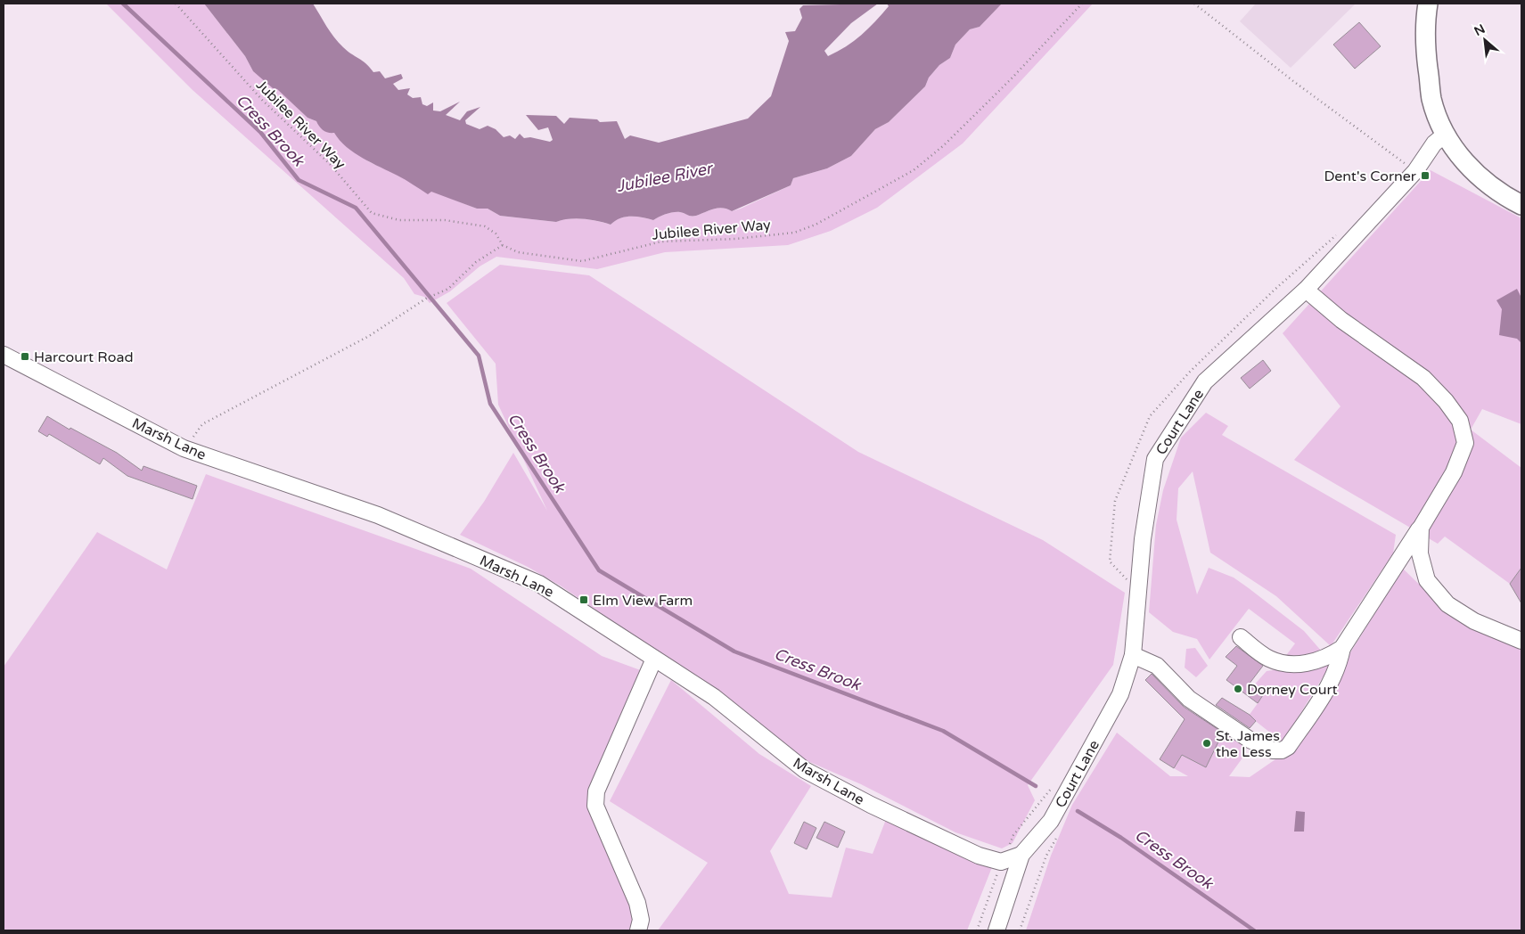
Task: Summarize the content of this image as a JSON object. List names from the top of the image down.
{
  "streets": {
    "street": ["Court Lane", "Marsh Lane"],
    "path": ["Jubilee River Way"]
  },
  "crossings": [
    ["Court Lane", "Marsh Lane"]
  ],
  "water": ["Cress Brook", "Jubilee River"],
  "places": {
    "transit": ["Dent's Corner", "Harcourt Road", "Elm View Farm"],
    "other": ["Dorney Court", "St. James the Less"]
  },
  "north": "top left"
}
